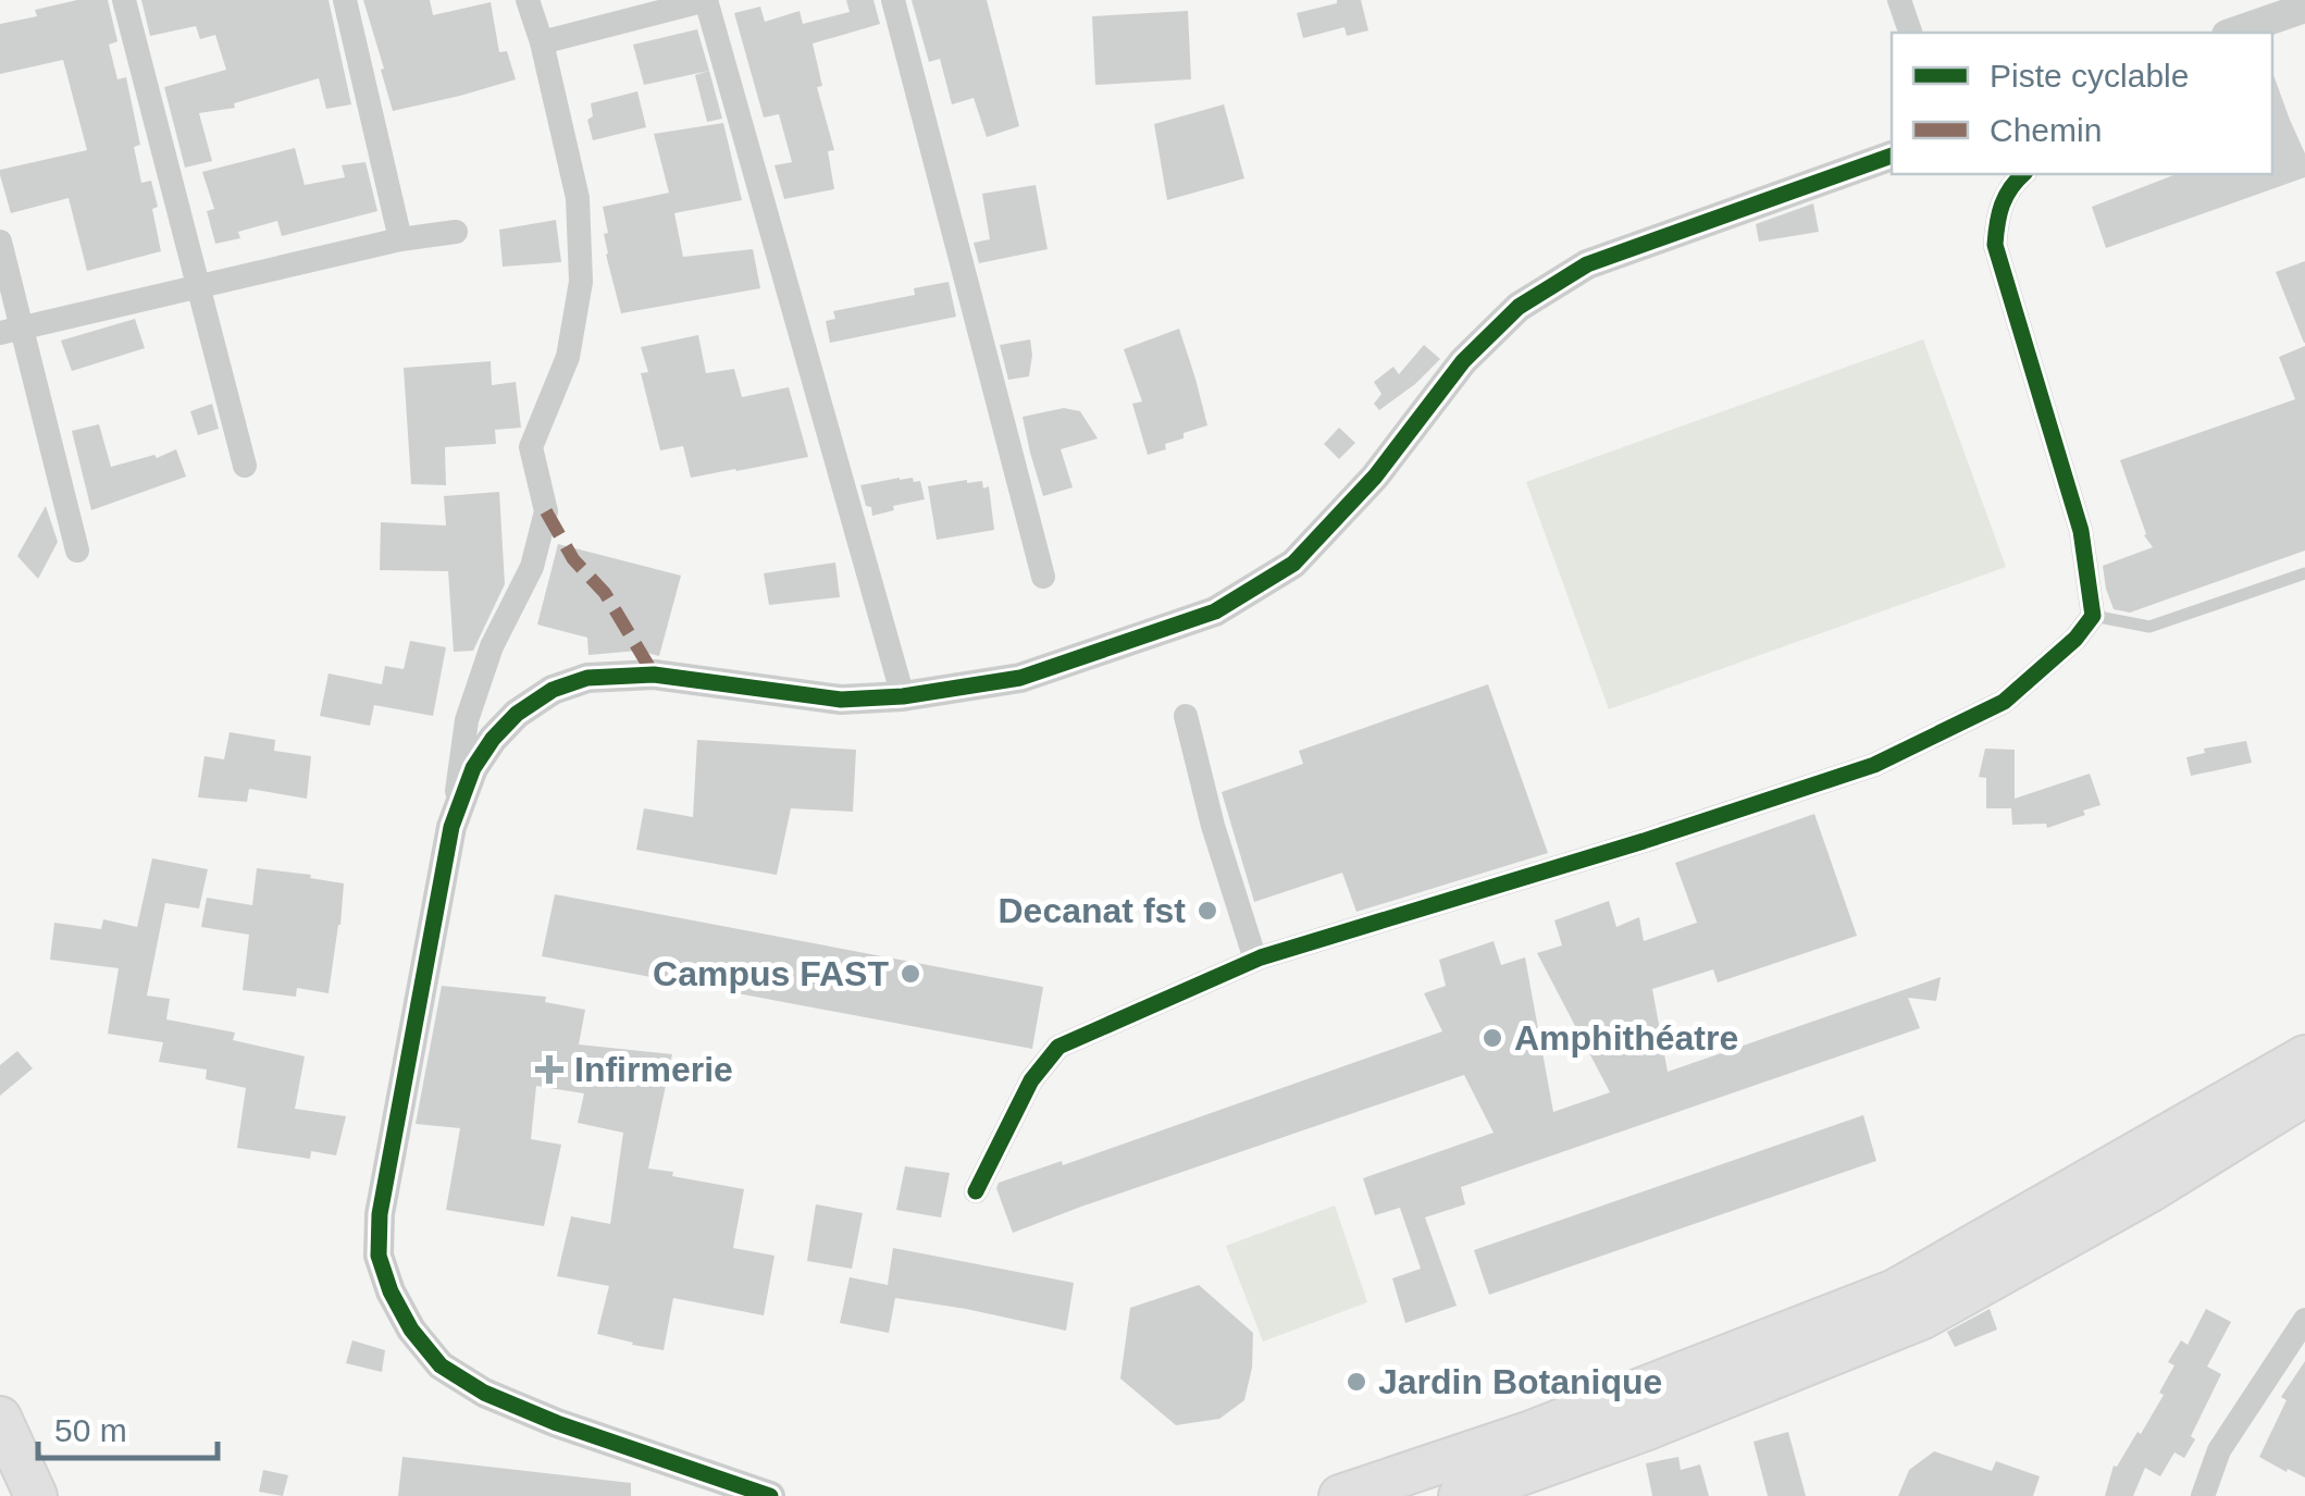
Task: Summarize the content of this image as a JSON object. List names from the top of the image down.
{
  "places": {
    "other": [
      "Decanat fst",
      "Campus FAST",
      "Amphithéatre",
      "Jardin Botanique"
    ],
    "health": ["Infirmerie"]
  },
  "legend": ["Piste cyclable", "Chemin"],
  "scale_bar": "50 m"
}
